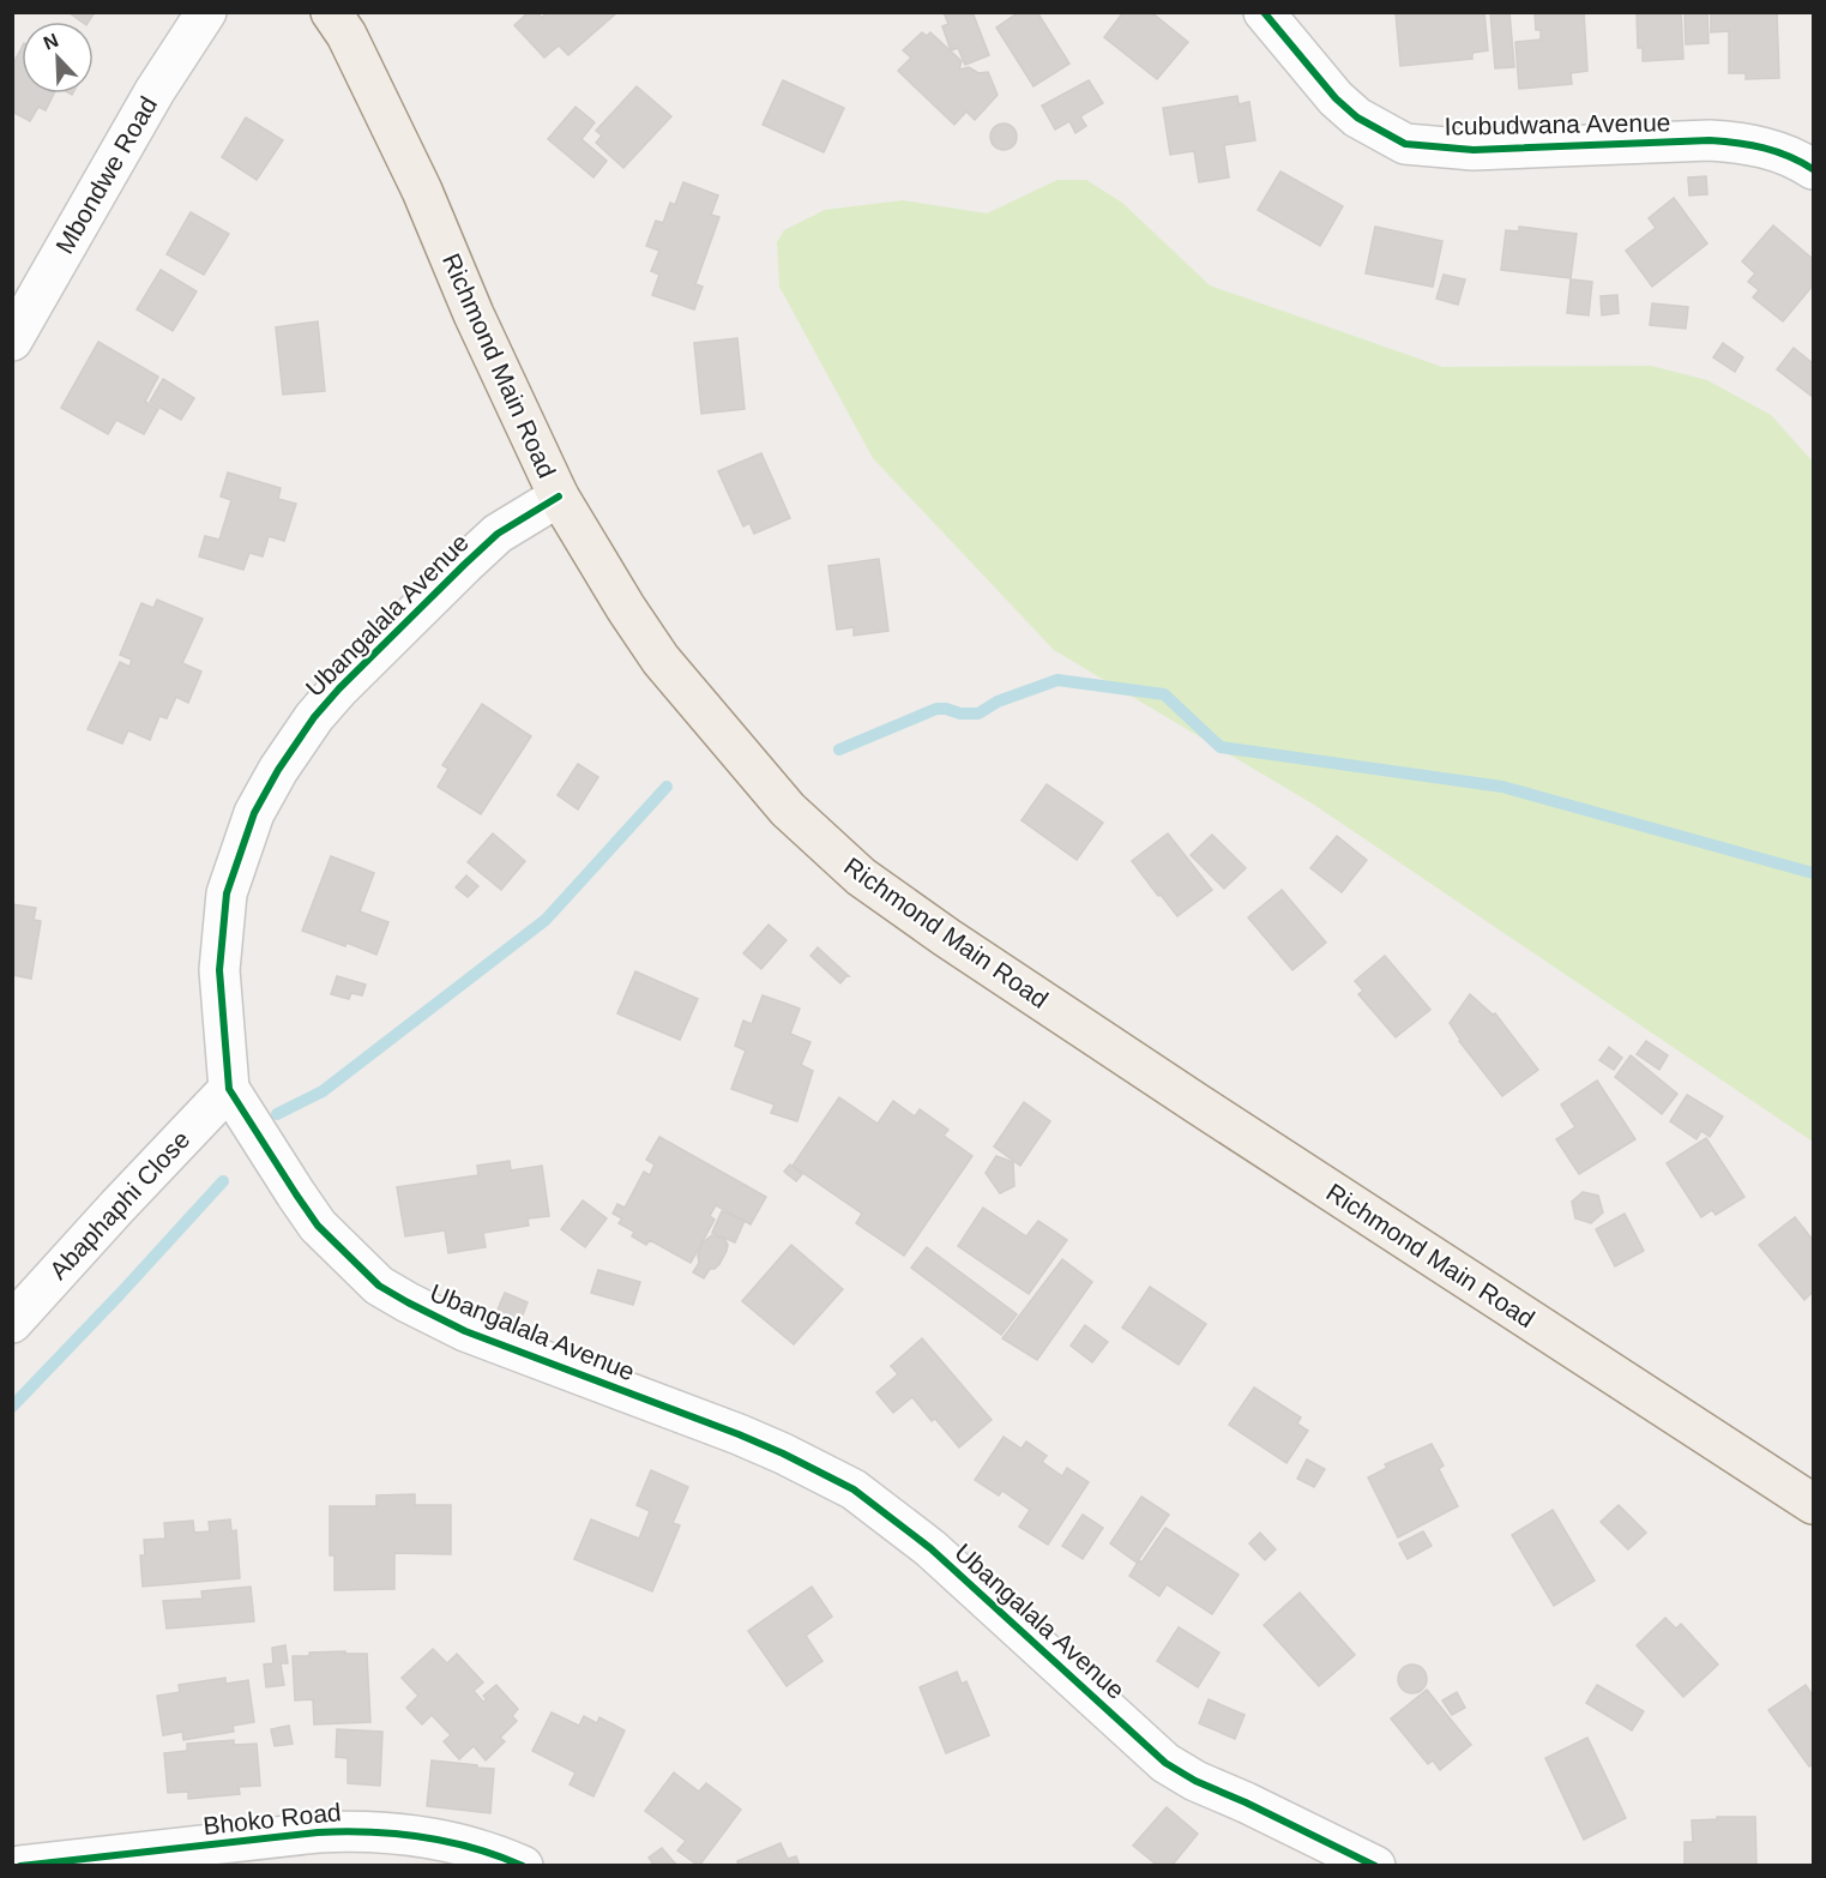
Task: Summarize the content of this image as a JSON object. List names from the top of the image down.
{
  "streets": {
    "main road": ["Richmond Main Road"],
    "street": [
      "Icubudwana Avenue",
      "Mbondwe Road",
      "Ubangalala Avenue",
      "Abaphaphi Close",
      "Bhoko Road"
    ]
  },
  "crossings": [
    ["Richmond Main Road", "Ubangalala Avenue"],
    ["Ubangalala Avenue", "Abaphaphi Close"]
  ],
  "north": "top left"
}
